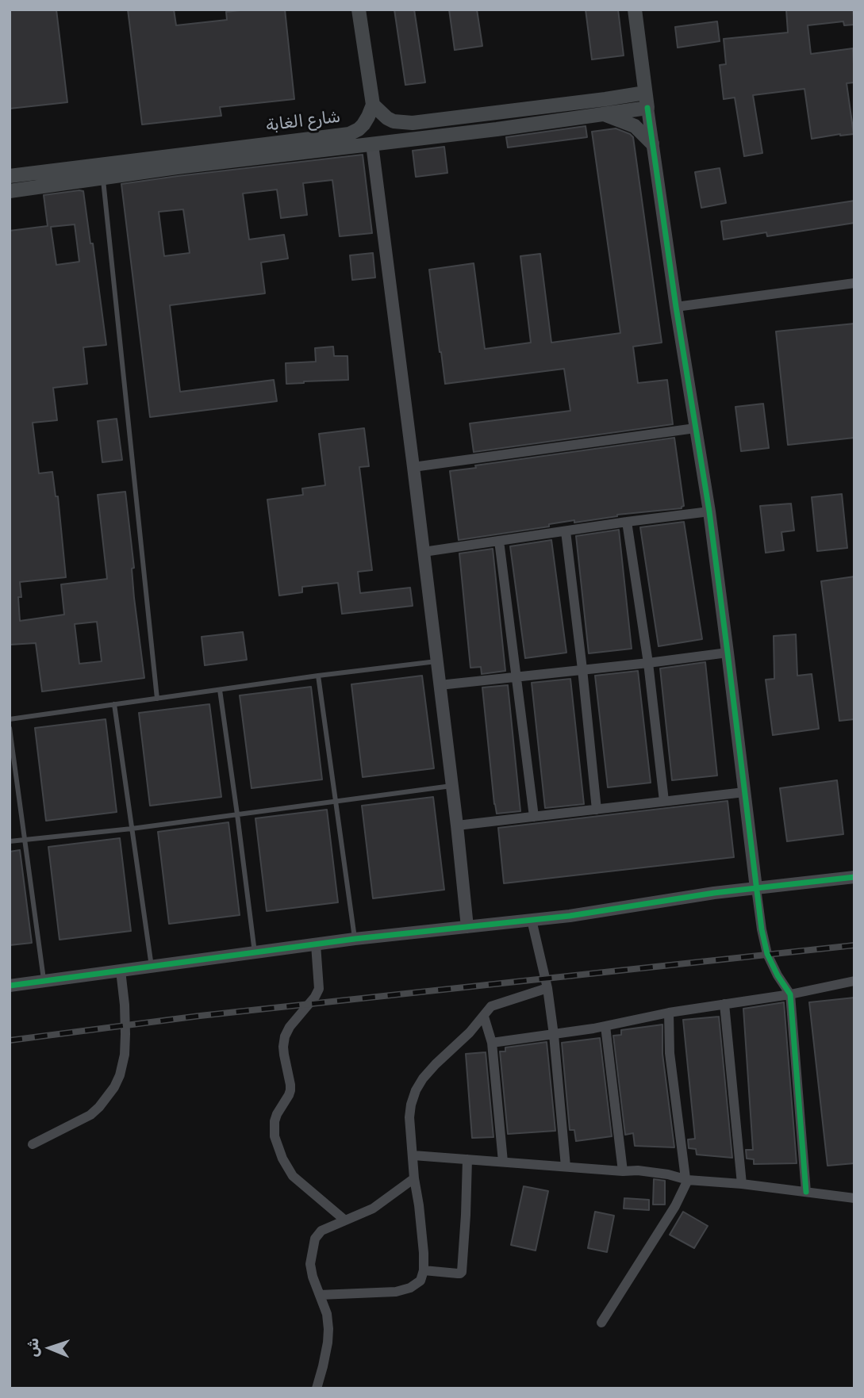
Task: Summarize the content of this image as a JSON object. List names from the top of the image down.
{
  "streets": {
    "main road": ["شارع الغابة"]
  },
  "north": "left"
}
